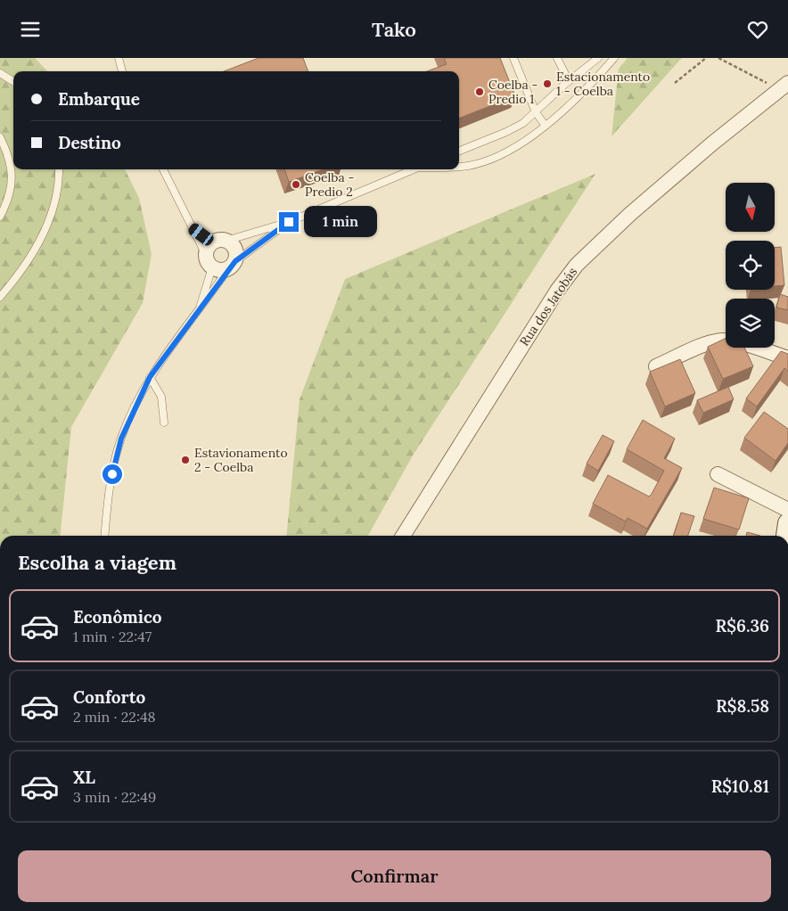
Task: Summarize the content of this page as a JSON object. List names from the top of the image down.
{
  "streets": {
    "street": ["Rua dos Jatobás"]
  },
  "places": [
    "Estacionamento 1 - Coelba",
    "Coelba - Predio 1",
    "Coelba - Predio 2",
    "Estavionamento 2 - Coelba"
  ],
  "north": "bottom",
  "page": {
    "header": "Tako",
    "banner": ["Embarque", "Destino"],
    "bubble": "1 min",
    "heading": "Escolha a viagem",
    "list": [
      {
        "name": "Econômico",
        "note": "1 min · 22:47",
        "value": "R$6.36"
      },
      {
        "name": "Conforto",
        "note": "2 min · 22:48",
        "value": "R$8.58"
      },
      {
        "name": "XL",
        "note": "3 min · 22:49",
        "value": "R$10.81"
      }
    ],
    "buttons": "Confirmar"
  }
}
